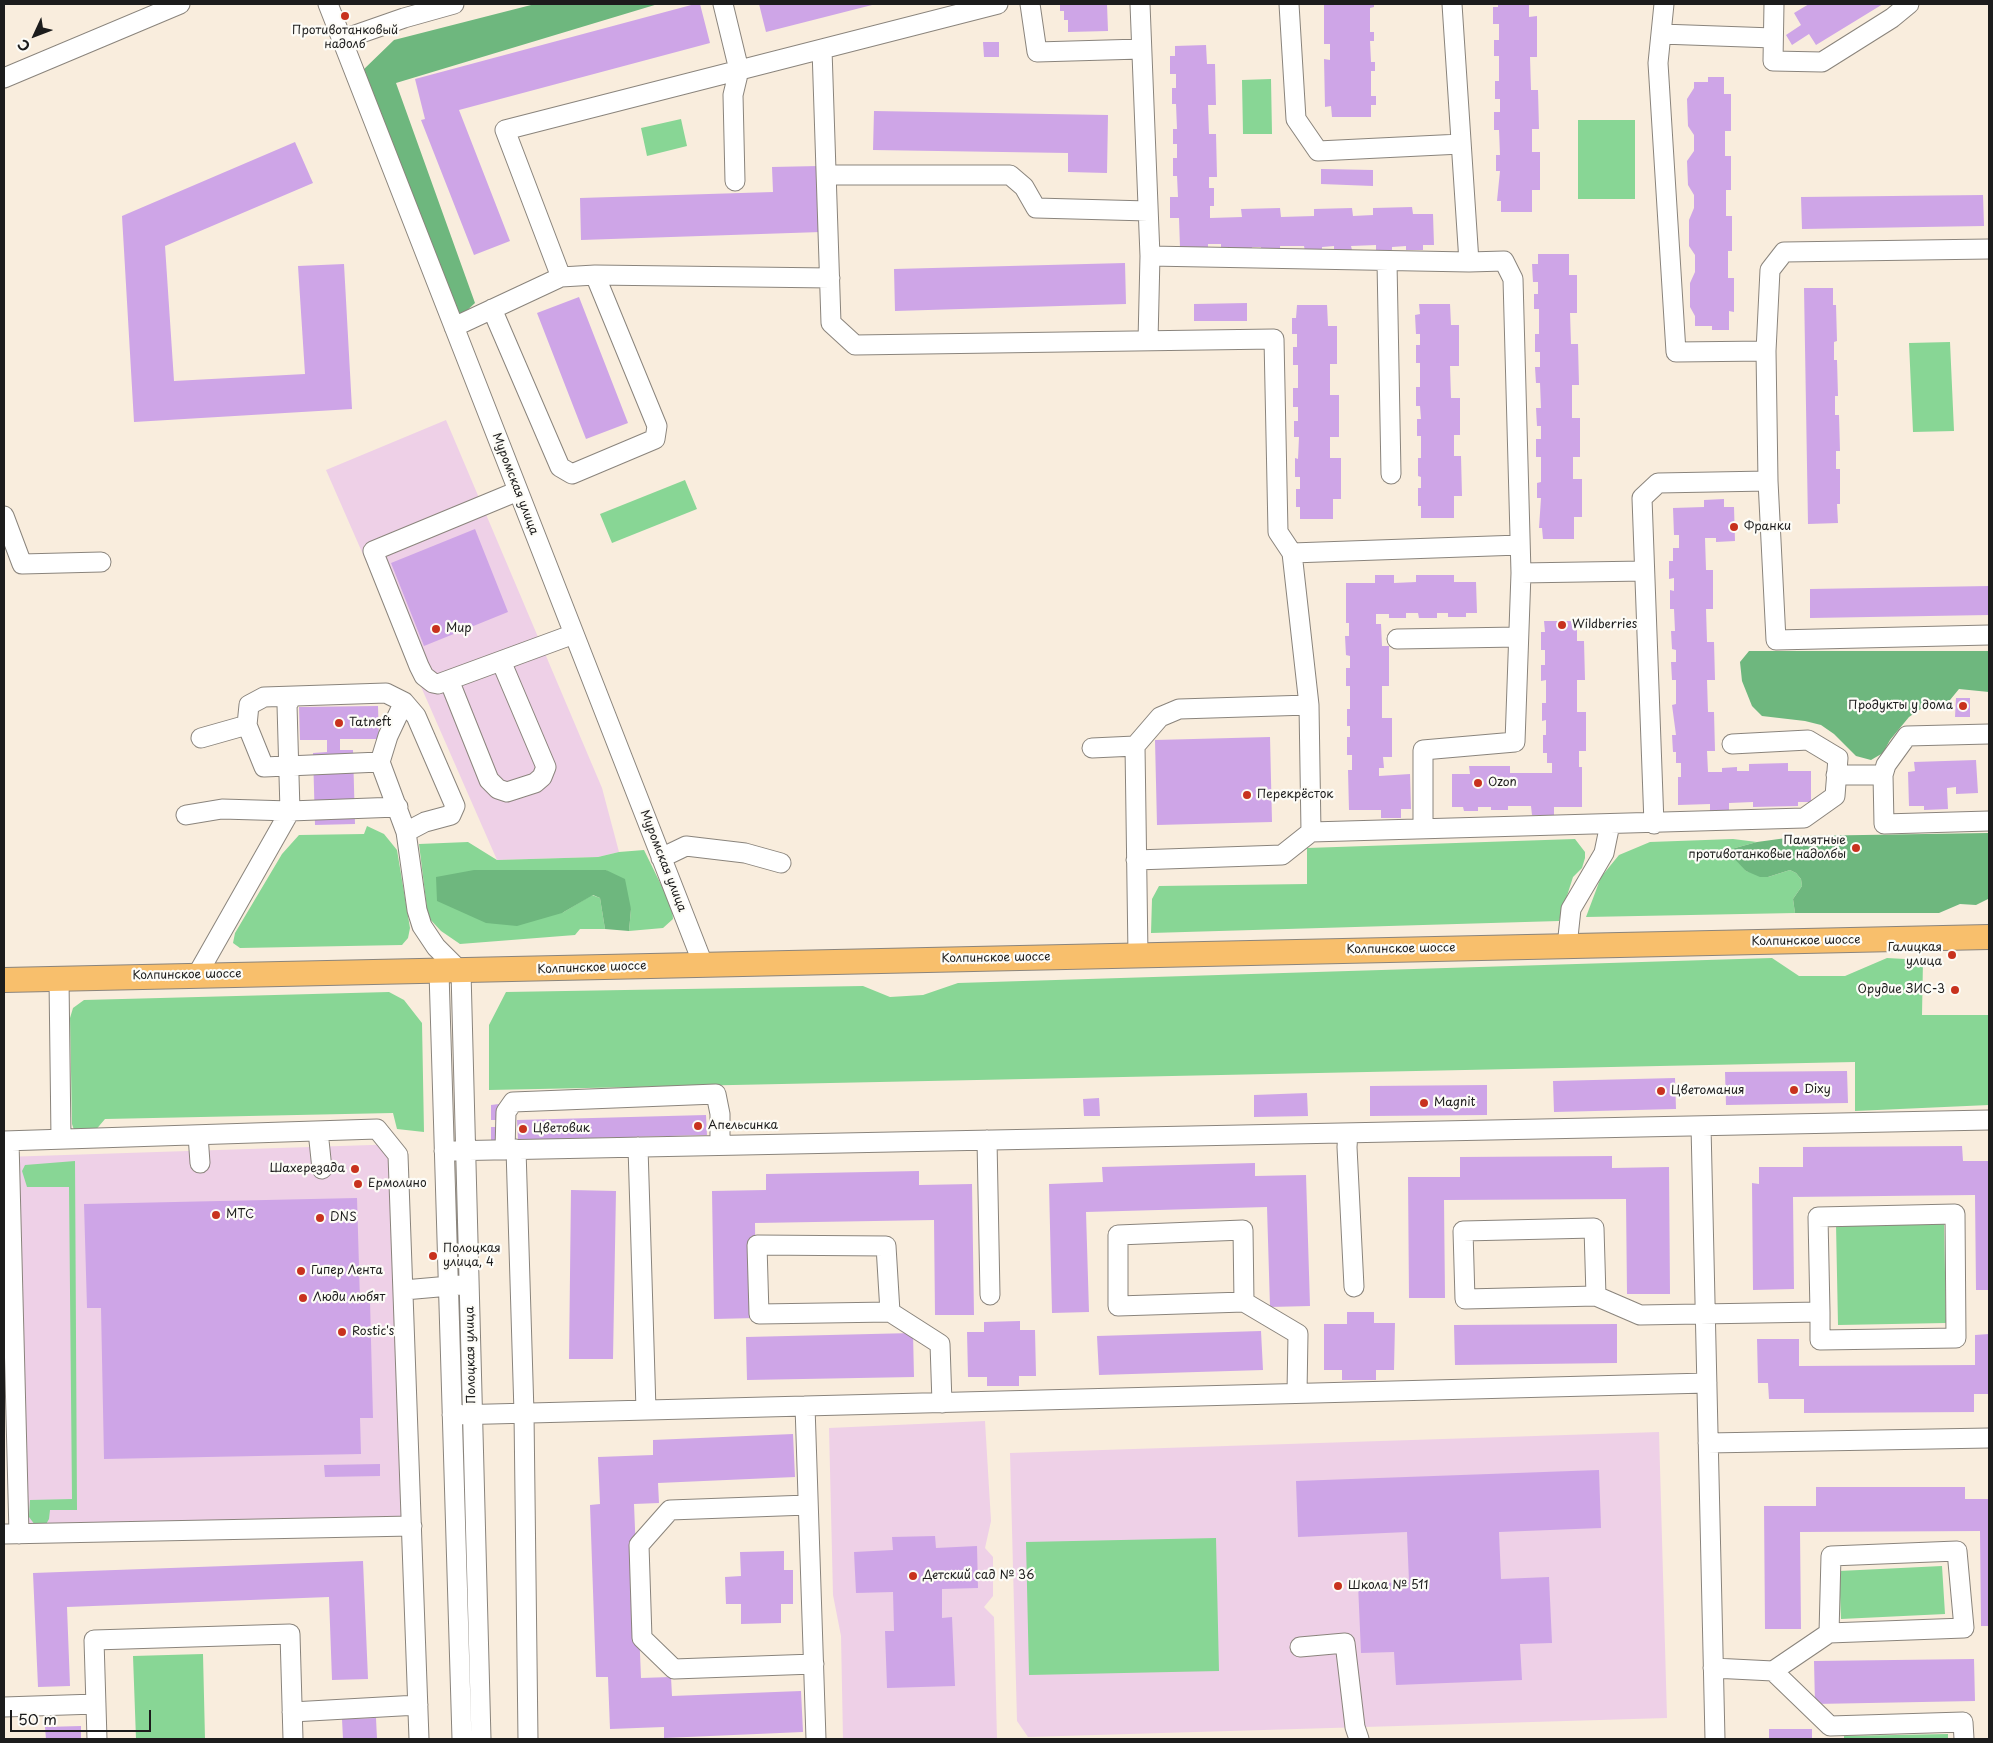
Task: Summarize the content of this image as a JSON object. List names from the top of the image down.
{
  "streets": {
    "main road": ["Колпинское шоссе"],
    "street": ["Муромская улица", "Полоцкая улица"]
  },
  "crossings": [
    ["Муромская улица", "Колпинское шоссе"],
    ["Колпинское шоссе", "Полоцкая улица"]
  ],
  "places": [
    "Противотанковый надолб",
    "Франки",
    "Wildberries",
    "Мир",
    "Продукты у дома",
    "Tatneft",
    "Ozon",
    "Перекрёсток",
    "Памятные противотанковые надолбы",
    "Галицкая улица",
    "Орудие ЗИС-3",
    "Dixy",
    "Цветомания",
    "Magnit",
    "Апельсинка",
    "Цветовик",
    "Шахерезада",
    "Ермолино",
    "МТС",
    "DNS",
    "Полоцкая улица, 4",
    "Гипер Лента",
    "Люди любят",
    "Rostic's",
    "Детский сад № 36",
    "Школа № 511"
  ],
  "scale_bar": "50 m",
  "north": "bottom left"
}
